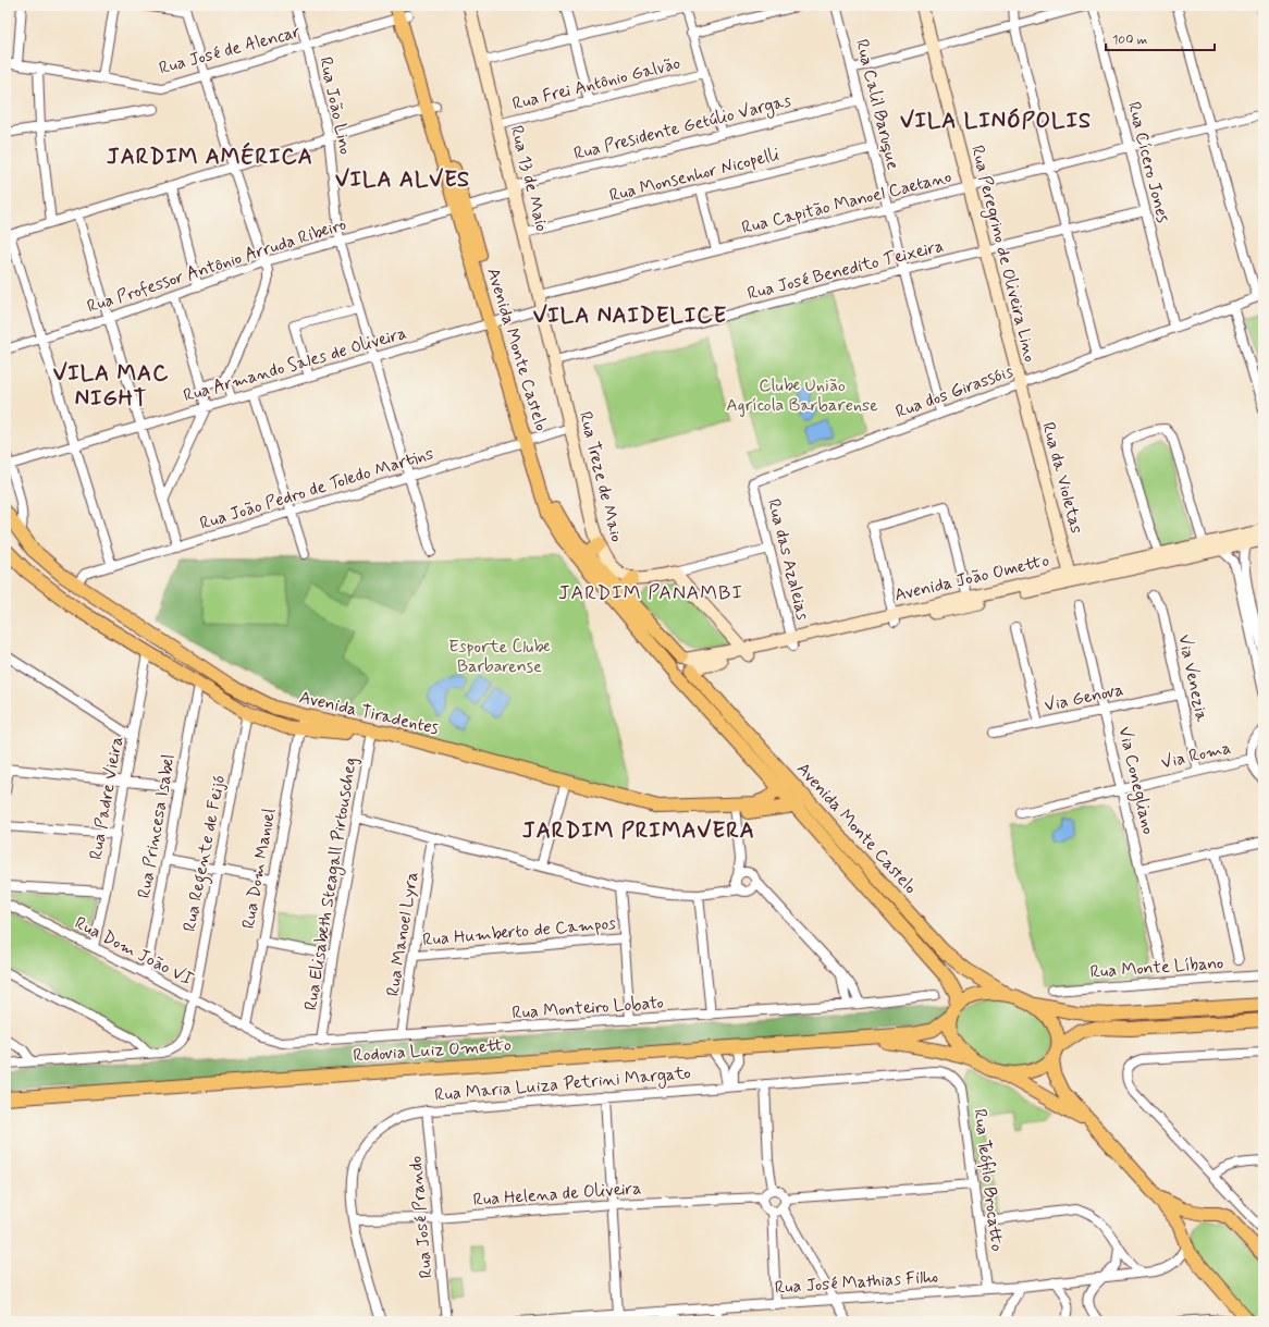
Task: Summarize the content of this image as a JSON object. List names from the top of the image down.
{
  "streets": {
    "main road": ["Avenida Monte Castelo", "Avenida Tiradentes", "Rodovia Luiz Ometto"],
    "street": [
      "Rua José de Alencar",
      "Rua Frei Antônio Galvão",
      "Rua Calil Baruque",
      "Rua João Lino",
      "Rua Presidente Getúlio Vargas",
      "Rua Cícero Jones",
      "Rua Monsenhor Nicopelli",
      "Rua 13 de Maio",
      "Rua Capitão Manoel Caetano",
      "Rua Peregrino de Oliveira Lino",
      "Rua Professor Antônio Arruda Ribeiro",
      "Rua José Benedito Teixeira",
      "Rua Armando Sales de Oliveira",
      "Rua dos Girassóis",
      "Rua Treze de Maio",
      "Rua da Violetas",
      "Rua João Pedro de Toledo Martins",
      "Rua das Azaleias",
      "Avenida João Ometto",
      "Via Venezia",
      "Via Genova",
      "Via Roma",
      "Via Conegliano",
      "Rua Padre Vieira",
      "Rua Princesa Isabel",
      "Rua Regente de Feijó",
      "Rua Dom Manuel",
      "Rua Elisabeth Steagall Pirtouscheg",
      "Rua Humberto de Campos",
      "Rua Manoel Lyra",
      "Rua Dom João VI",
      "Rua Monte Líbano",
      "Rua Monteiro Lobato",
      "Rua Maria Luiza Petrini Margato",
      "Rua Teófilo Brocatto",
      "Rua Helena de Oliveira",
      "Rua José Prando",
      "Rua José Mathias Filho"
    ]
  },
  "crossings": [
    ["Rua José de Alencar", "Rua João Lino"],
    ["Rua José de Alencar", "Avenida Monte Castelo"],
    ["Rua Frei Antônio Galvão", "Rua 13 de Maio"],
    ["Rua Calil Baruque", "Rua Presidente Getúlio Vargas"],
    ["Rua Calil Baruque", "Rua Monsenhor Nicopelli"],
    ["Rua Calil Baruque", "Rua Capitão Manoel Caetano"],
    ["Rua Calil Baruque", "Rua José Benedito Teixeira"],
    ["Rua Calil Baruque", "Rua dos Girassóis"],
    ["Rua João Lino", "Rua Professor Antônio Arruda Ribeiro"],
    ["Rua João Lino", "Rua Armando Sales de Oliveira"],
    ["Rua João Lino", "Rua João Pedro de Toledo Martins"],
    ["Rua Presidente Getúlio Vargas", "Rua 13 de Maio"],
    ["Rua Presidente Getúlio Vargas", "Rua Professor Antônio Arruda Ribeiro"],
    ["Rua Cícero Jones", "Rua Capitão Manoel Caetano"],
    ["Rua Cícero Jones", "Rua José Benedito Teixeira"],
    ["Rua Cícero Jones", "Rua dos Girassóis"],
    ["Rua Monsenhor Nicopelli", "Rua 13 de Maio"],
    ["Rua 13 de Maio", "Rua Capitão Manoel Caetano"],
    ["Rua 13 de Maio", "Rua Professor Antônio Arruda Ribeiro"],
    ["Rua 13 de Maio", "Rua José Benedito Teixeira"],
    ["Rua 13 de Maio", "Rua Armando Sales de Oliveira"],
    ["Rua 13 de Maio", "Rua Treze de Maio"],
    ["Rua Capitão Manoel Caetano", "Rua Peregrino de Oliveira Lino"],
    ["Rua Peregrino de Oliveira Lino", "Rua José Benedito Teixeira"],
    ["Rua Peregrino de Oliveira Lino", "Rua dos Girassóis"],
    ["Rua Peregrino de Oliveira Lino", "Rua da Violetas"],
    ["Rua Professor Antônio Arruda Ribeiro", "Avenida Monte Castelo"],
    ["Rua José Benedito Teixeira", "Rua Treze de Maio"],
    ["Avenida Monte Castelo", "Rua Armando Sales de Oliveira"],
    ["Avenida Monte Castelo", "Rua João Pedro de Toledo Martins"],
    ["Avenida Monte Castelo", "Avenida João Ometto"],
    ["Avenida Monte Castelo", "Avenida Tiradentes"],
    ["Avenida Monte Castelo", "Rodovia Luiz Ometto"],
    ["Rua dos Girassóis", "Rua da Violetas"],
    ["Rua dos Girassóis", "Rua das Azaleias"],
    ["Rua Treze de Maio", "Rua João Pedro de Toledo Martins"],
    ["Rua da Violetas", "Avenida João Ometto"],
    ["Rua João Pedro de Toledo Martins", "Avenida Tiradentes"],
    ["Rua das Azaleias", "Avenida João Ometto"],
    ["Via Venezia", "Via Genova"],
    ["Via Venezia", "Via Roma"],
    ["Via Genova", "Via Conegliano"],
    ["Avenida Tiradentes", "Rua Padre Vieira"],
    ["Avenida Tiradentes", "Rua Princesa Isabel"],
    ["Avenida Tiradentes", "Rua Regente de Feijó"],
    ["Avenida Tiradentes", "Rua Dom Manuel"],
    ["Avenida Tiradentes", "Rua Elisabeth Steagall Pirtouscheg"],
    ["Via Roma", "Via Conegliano"],
    ["Rua Padre Vieira", "Rua Dom João VI"],
    ["Rua Princesa Isabel", "Rua Dom João VI"],
    ["Rua Regente de Feijó", "Rua Dom João VI"],
    ["Rua Dom Manuel", "Rua Dom João VI"],
    ["Rua Dom Manuel", "Rua Monteiro Lobato"],
    ["Rua Elisabeth Steagall Pirtouscheg", "Rua Monteiro Lobato"],
    ["Rua Humberto de Campos", "Rua Manoel Lyra"],
    ["Rua Manoel Lyra", "Rua Monteiro Lobato"],
    ["Rua Dom João VI", "Rua Monteiro Lobato"],
    ["Rua Maria Luiza Petrini Margato", "Rua Teófilo Brocatto"],
    ["Rua Maria Luiza Petrini Margato", "Rua Helena de Oliveira"],
    ["Rua Maria Luiza Petrini Margato", "Rua José Prando"],
    ["Rua Teófilo Brocatto", "Rua José Mathias Filho"],
    ["Rua Helena de Oliveira", "Rua José Prando"]
  ],
  "districts": [
    "VILA LINÓPOLIS",
    "JARDIM AMÉRICA",
    "VILA ALVES",
    "VILA NAIDELICE",
    "VILA MAC NIGHT",
    "JARDIM PANAMBI",
    "JARDIM PRIMAVERA"
  ],
  "parks": ["Clube União Agrícola Barbarense", "Esporte Clube Barbarense"],
  "scale_bar": "100 m"
}
